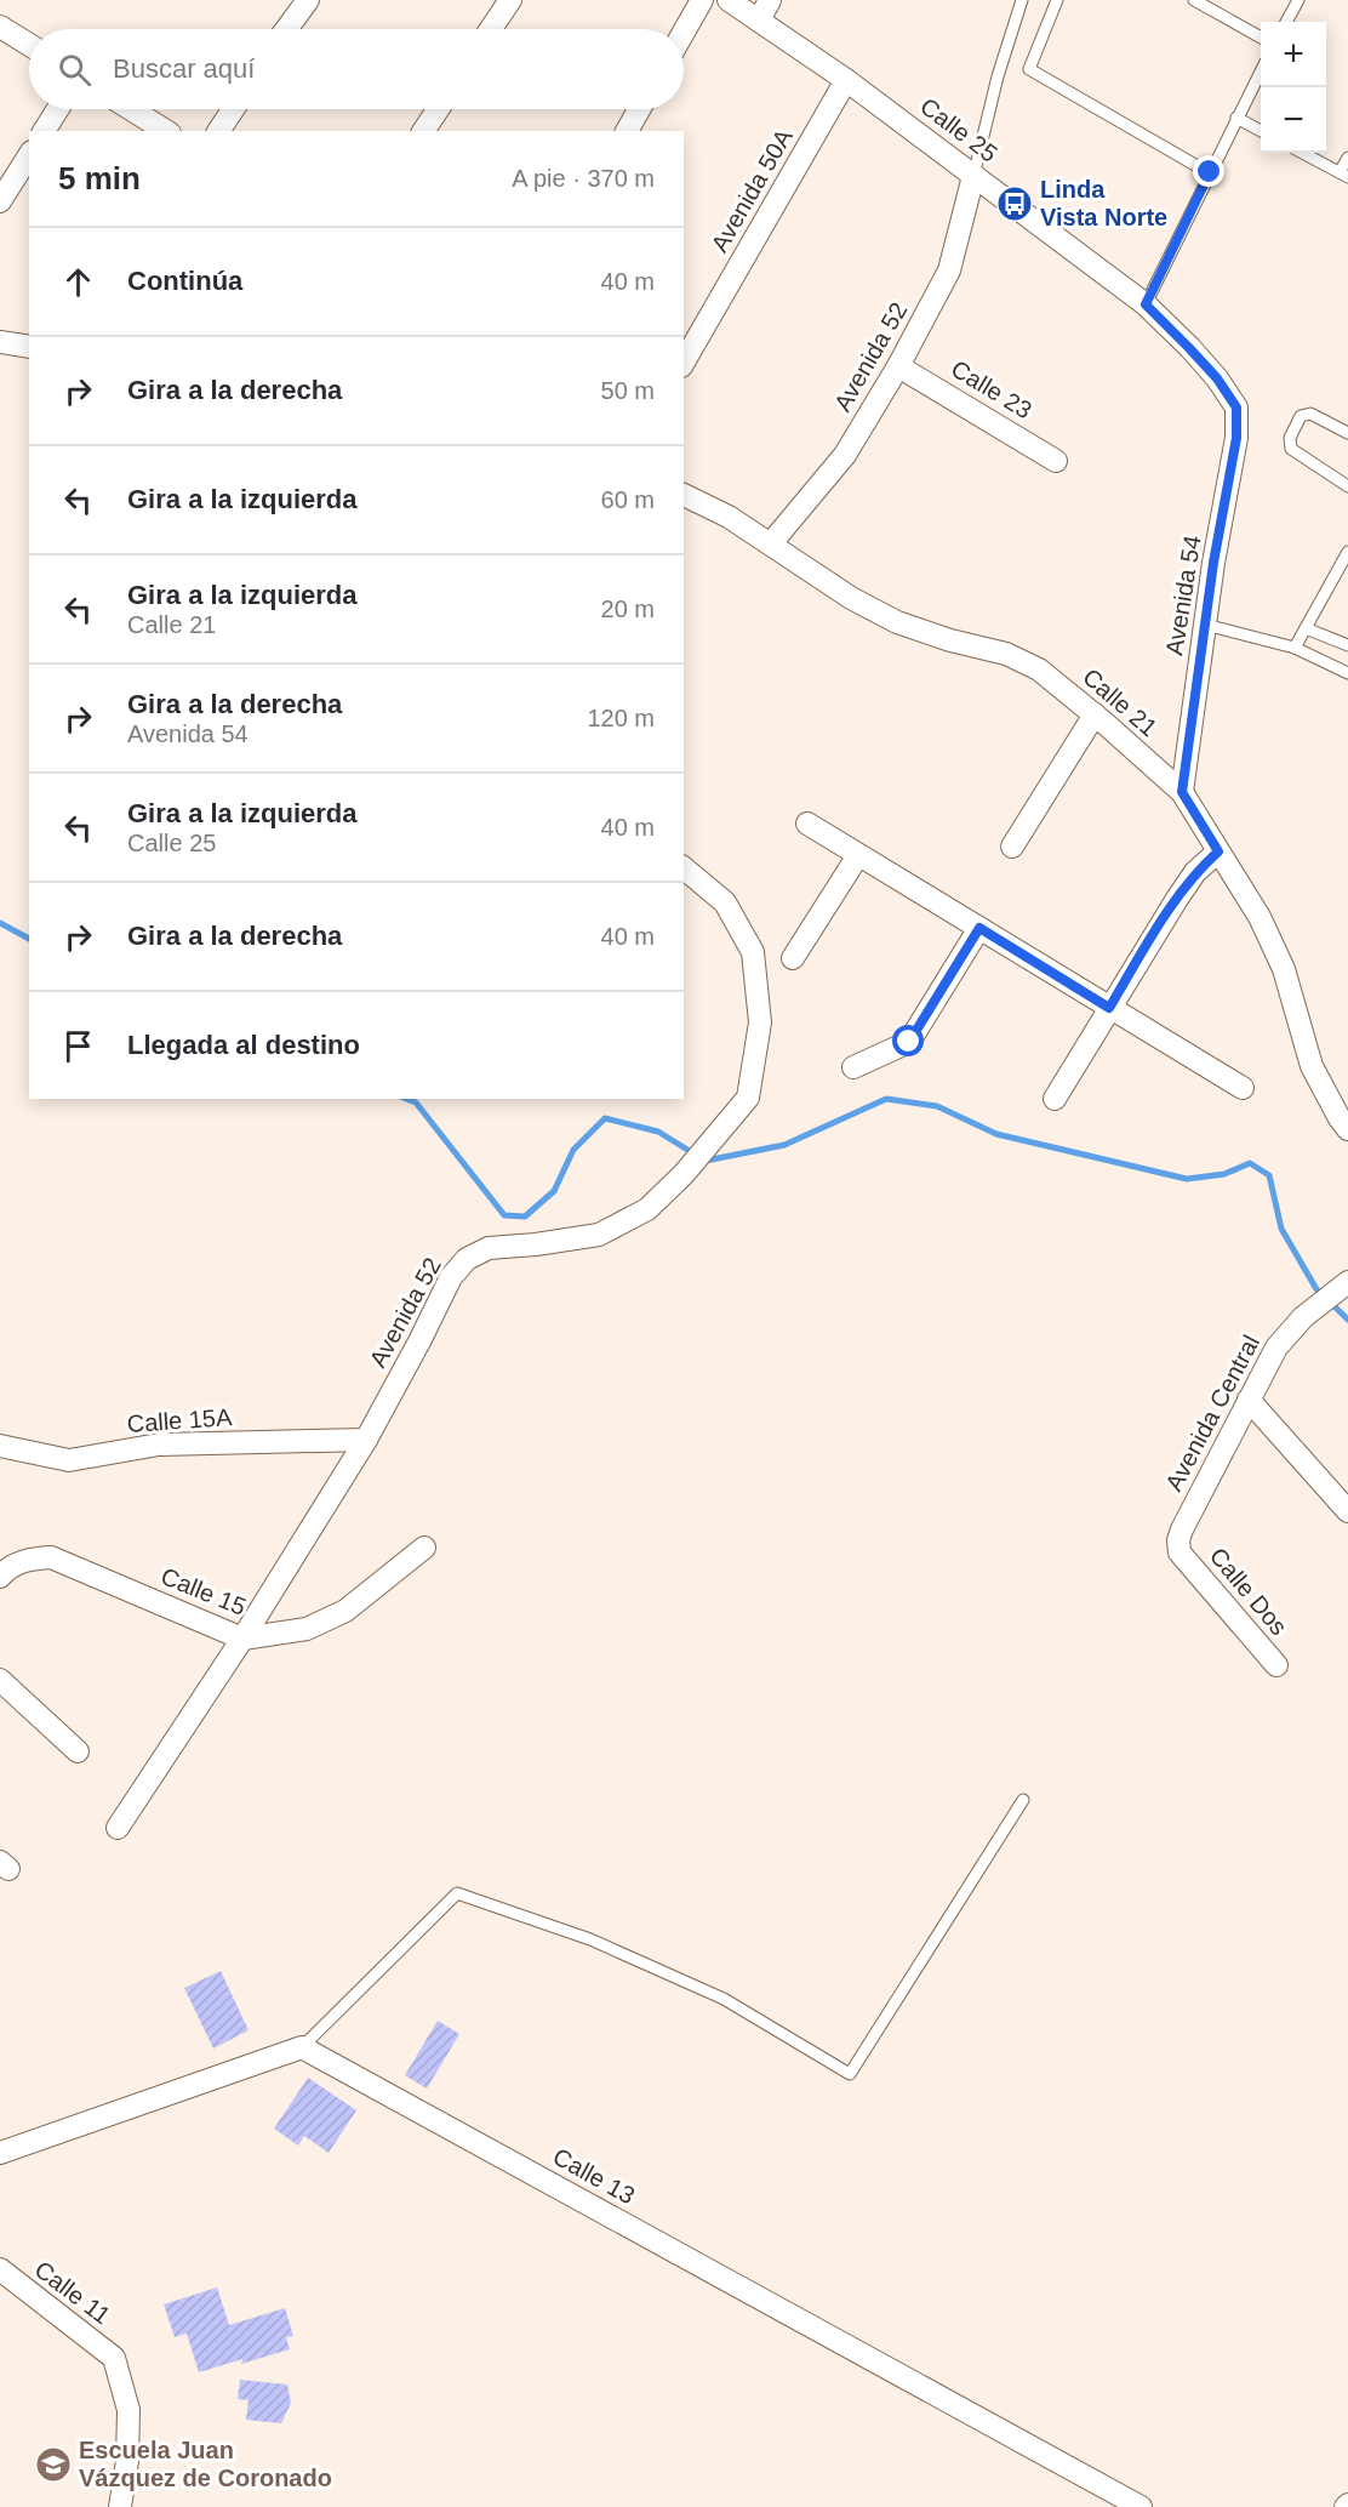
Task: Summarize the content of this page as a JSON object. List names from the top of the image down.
{
  "streets": {
    "street": [
      "Calle 25",
      "Avenida 50A",
      "Avenida 52",
      "Calle 23",
      "Avenida 54",
      "Calle 21",
      "Avenida Central",
      "Calle 15A",
      "Calle 15",
      "Calle Dos",
      "Calle 13",
      "Calle 11"
    ]
  },
  "crossings": [
    ["Calle 25", "Avenida 50A"],
    ["Calle 25", "Avenida 52"],
    ["Calle 25", "Avenida 54"],
    ["Avenida 52", "Calle 23"],
    ["Avenida 52", "Calle 21"],
    ["Avenida 52", "Calle 15A"],
    ["Avenida 52", "Calle 15"],
    ["Avenida 54", "Calle 21"],
    ["Avenida Central", "Calle Dos"]
  ],
  "places": {
    "bus stop": ["Linda Vista Norte"],
    "school or university": ["Escuela Juan Vázquez de Coronado"]
  },
  "page": {
    "map_buttons": ["+", "−"],
    "search": "Buscar aquí",
    "heading": ["5 min", "A pie · 370 m"],
    "list": [
      ["Continúa", "40 m"],
      ["Gira a la derecha", "50 m"],
      ["Gira a la izquierda", "60 m"],
      ["Gira a la izquierda", "Calle 21", "20 m"],
      ["Gira a la derecha", "Avenida 54", "120 m"],
      ["Gira a la izquierda", "Calle 25", "40 m"],
      ["Gira a la derecha", "40 m"],
      "Llegada al destino"
    ]
  }
}
